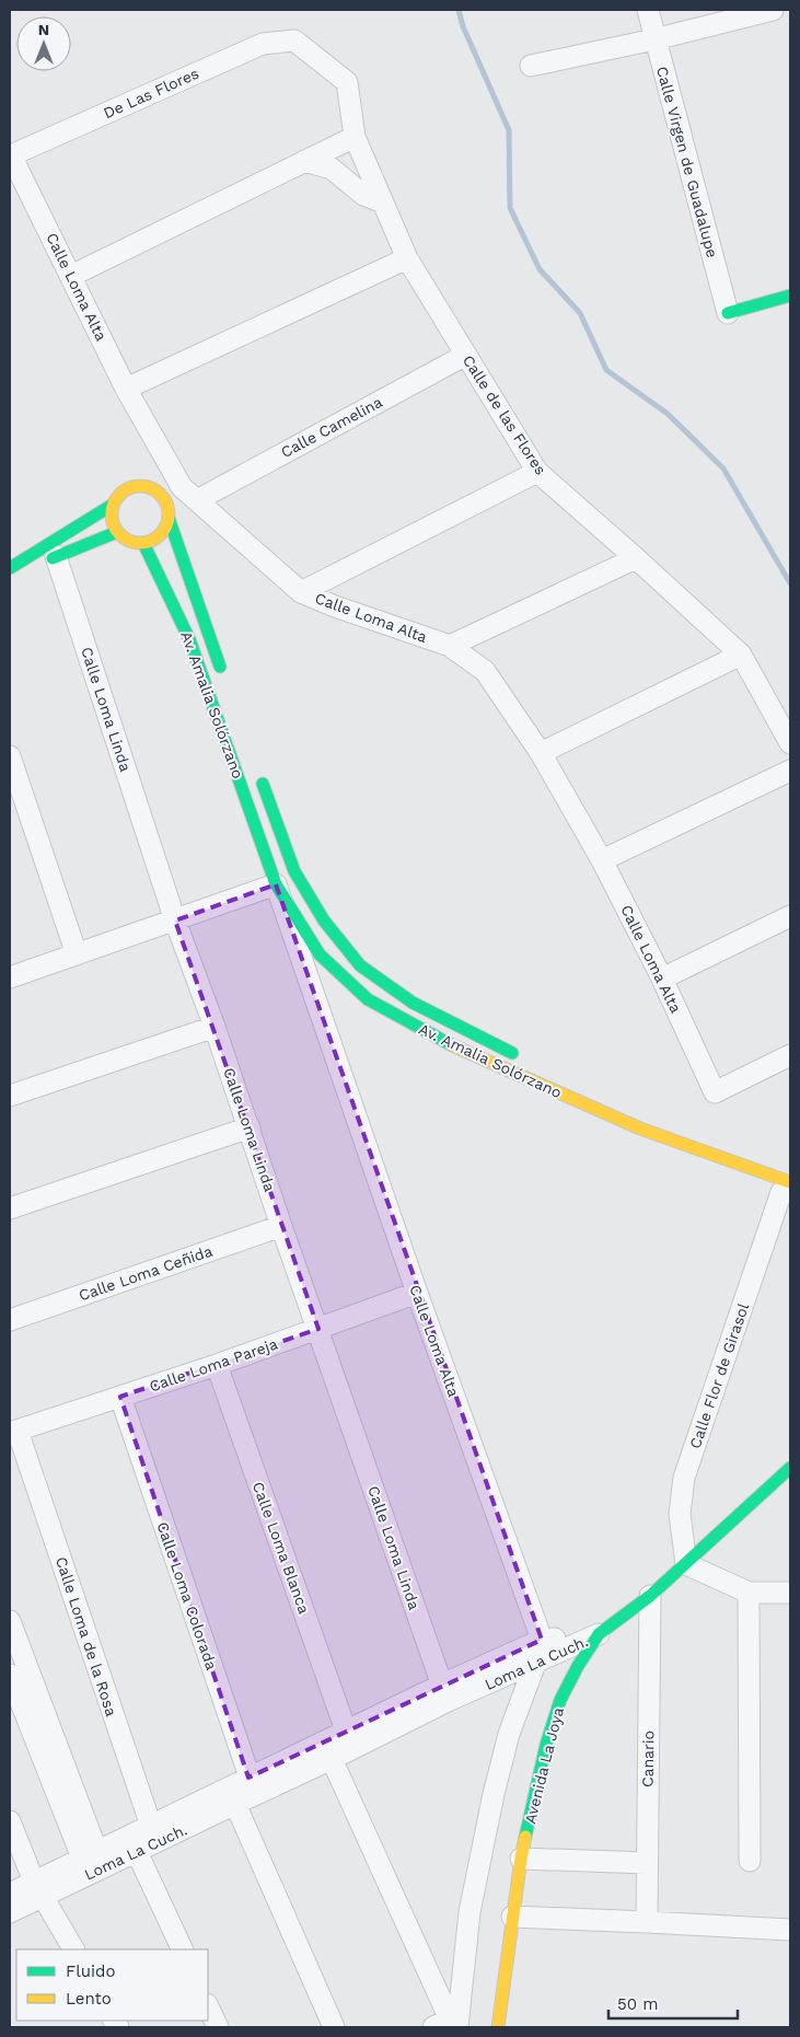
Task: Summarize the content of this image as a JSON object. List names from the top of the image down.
{
  "streets": {
    "main road": ["Av. Amalia Solórzano", "Avenida La Joya"],
    "street": [
      "De Las Flores",
      "Calle Virgen de Guadalupe",
      "Calle Loma Alta",
      "Calle de las Flores",
      "Calle Camelina",
      "Calle Loma Linda",
      "Calle Loma Ceñida",
      "Calle Loma Pareja",
      "Calle Flor de Girasol",
      "Calle Loma Blanca",
      "Calle Loma Colorada",
      "Calle Loma de la Rosa",
      "Loma La Cuch.",
      "Canario"
    ]
  },
  "crossings": [
    ["De Las Flores", "Calle Loma Alta"],
    ["De Las Flores", "Calle de las Flores"],
    ["Calle Loma Alta", "Calle Camelina"],
    ["Calle Loma Alta", "Av. Amalia Solórzano"],
    ["Calle Loma Alta", "Calle Loma Pareja"],
    ["Calle Loma Alta", "Loma La Cuch."],
    ["Calle de las Flores", "Calle Camelina"],
    ["Av. Amalia Solórzano", "Calle Flor de Girasol"],
    ["Calle Loma Linda", "Calle Loma Ceñida"],
    ["Calle Loma Linda", "Calle Loma Pareja"],
    ["Calle Loma Linda", "Loma La Cuch."],
    ["Calle Loma Pareja", "Calle Loma Blanca"],
    ["Calle Loma Pareja", "Calle Loma Colorada"],
    ["Calle Loma Pareja", "Calle Loma de la Rosa"],
    ["Calle Flor de Girasol", "Avenida La Joya"],
    ["Calle Loma Blanca", "Loma La Cuch."],
    ["Calle Loma Colorada", "Loma La Cuch."],
    ["Calle Loma de la Rosa", "Loma La Cuch."],
    ["Loma La Cuch.", "Avenida La Joya"],
    ["Canario", "Avenida La Joya"]
  ],
  "legend": ["Fluido", "Lento"],
  "scale_bar": "50 m",
  "north": "top"
}
